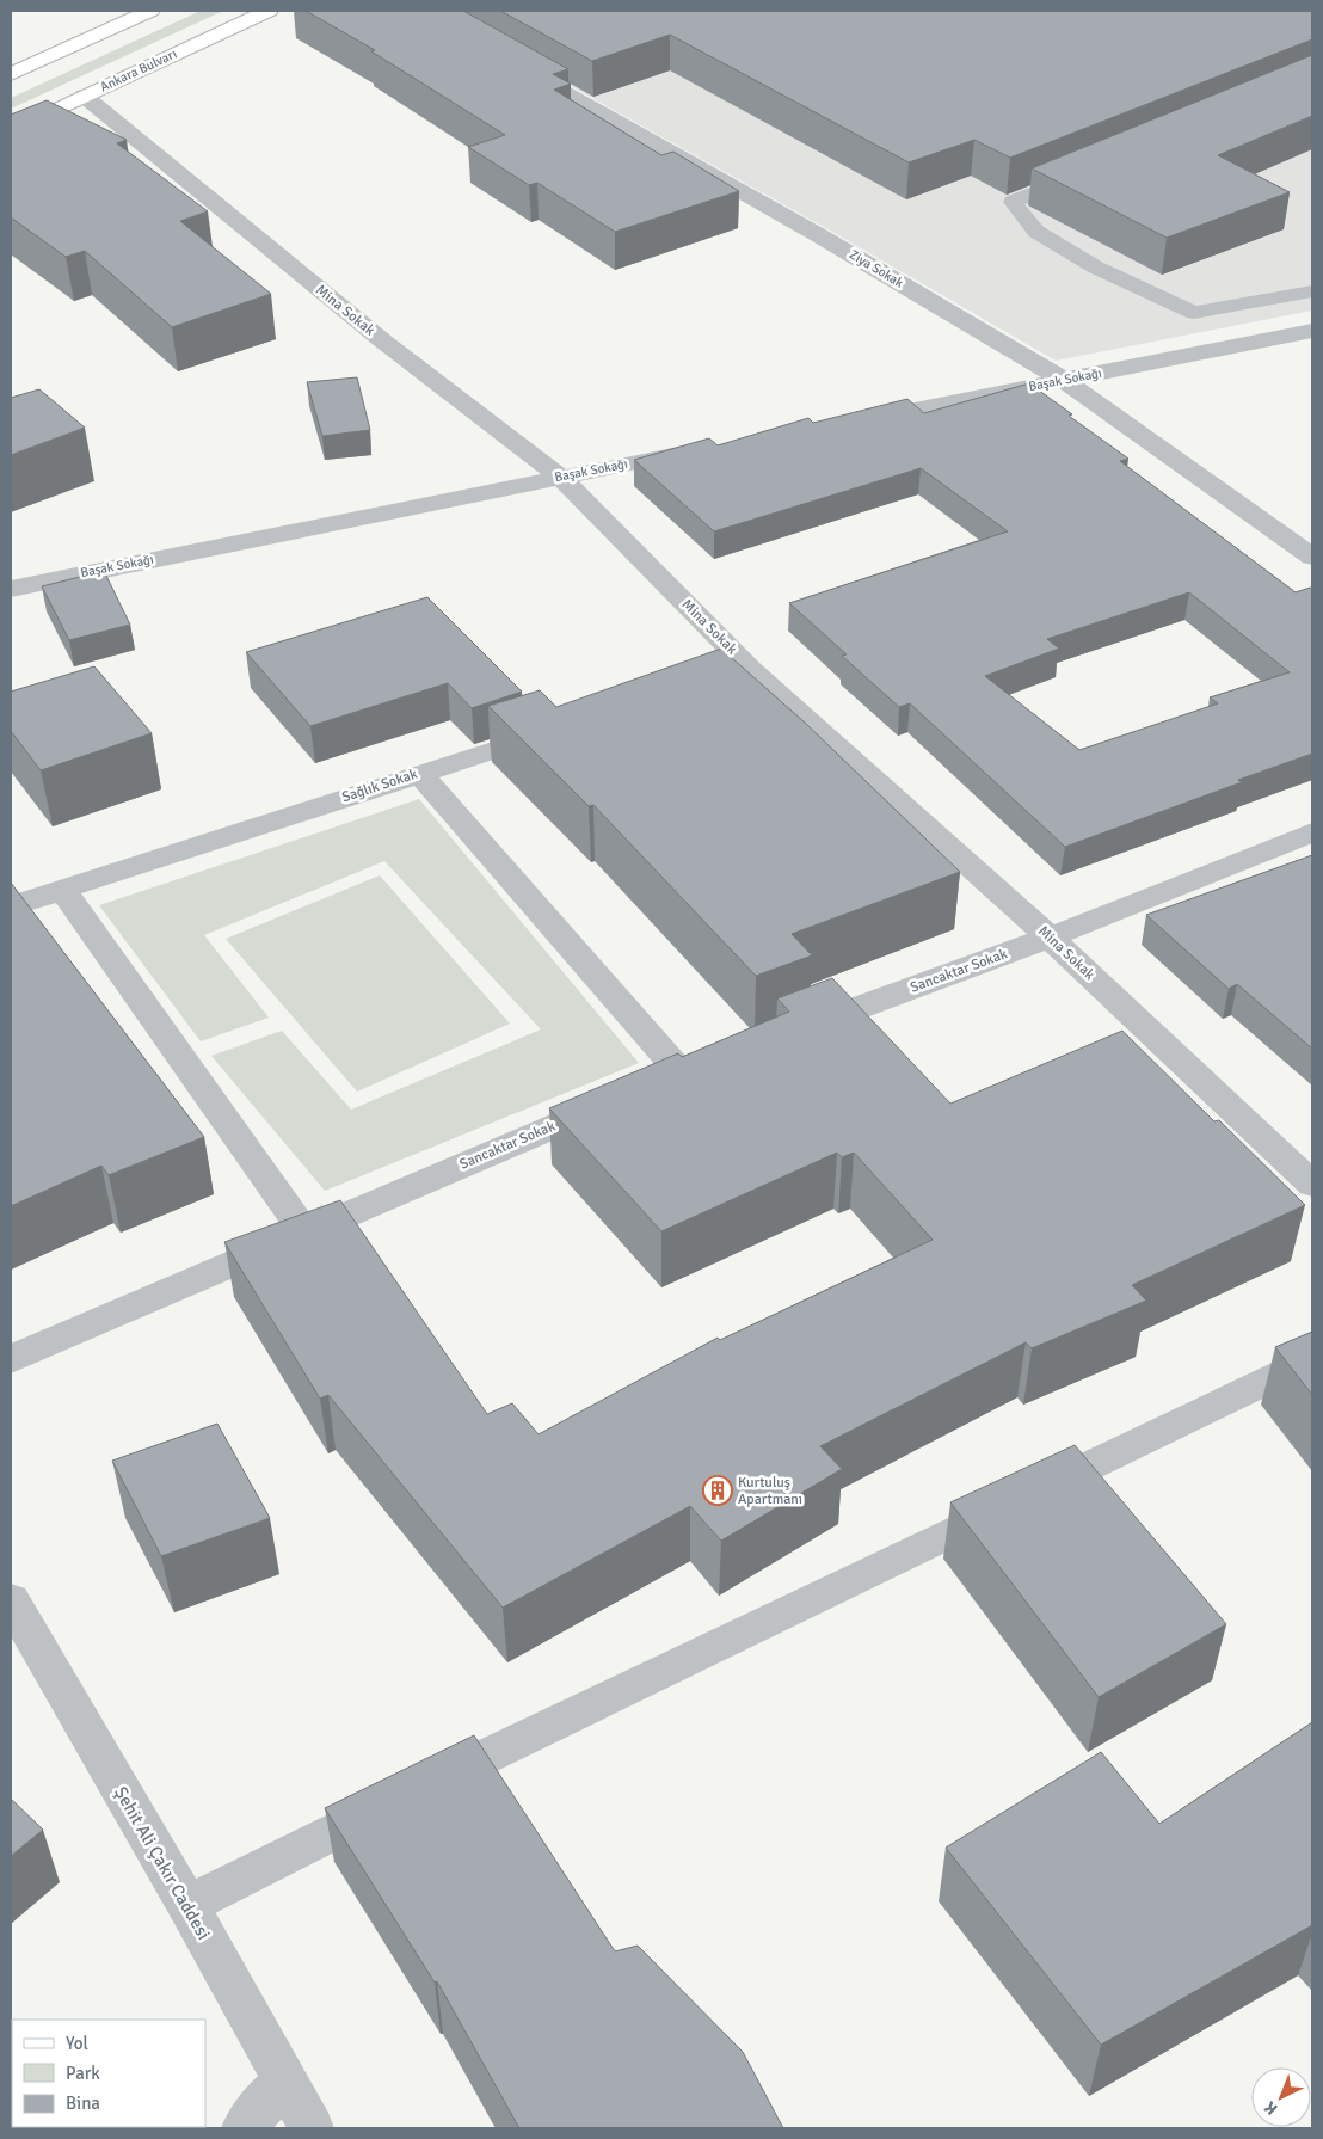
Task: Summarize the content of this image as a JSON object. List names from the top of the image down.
{
  "streets": {
    "main road": ["Ankara Bulvarı"],
    "street": [
      "Ziya Sokak",
      "Mina Sokak",
      "Başak Sokağı",
      "Sağlık Sokak",
      "Sancaktar Sokak",
      "Şehit Ali Çakır Caddesi"
    ]
  },
  "crossings": [
    ["Ankara Bulvarı", "Mina Sokak"],
    ["Ziya Sokak", "Başak Sokağı"],
    ["Mina Sokak", "Başak Sokağı"],
    ["Mina Sokak", "Sancaktar Sokak"]
  ],
  "places": {
    "building": ["Kurtuluş Apartmanı"]
  },
  "legend": ["Yol", "Park", "Bina"],
  "north": "bottom left"
}
